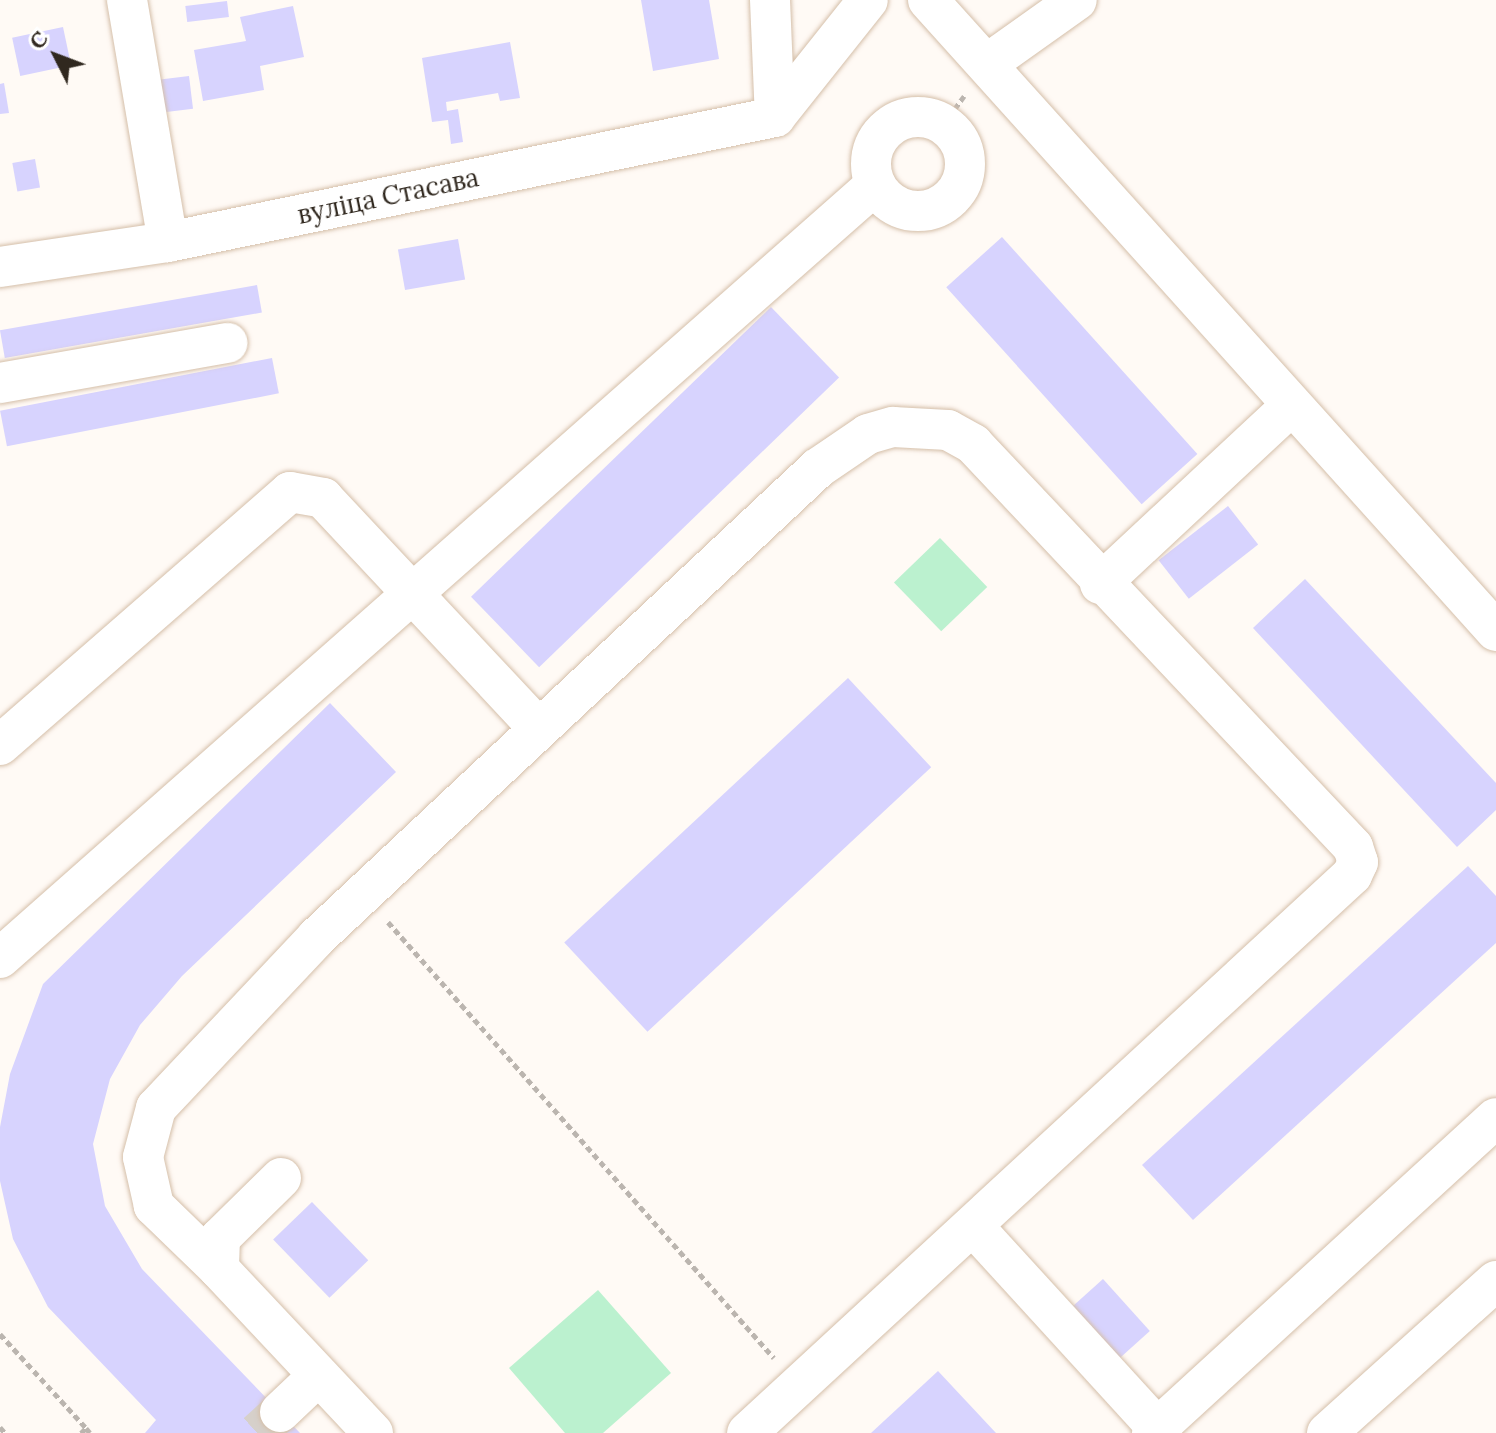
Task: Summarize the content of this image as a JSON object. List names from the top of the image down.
{
  "streets": {
    "street": ["вуліца Стасава"]
  },
  "north": "top left"
}
